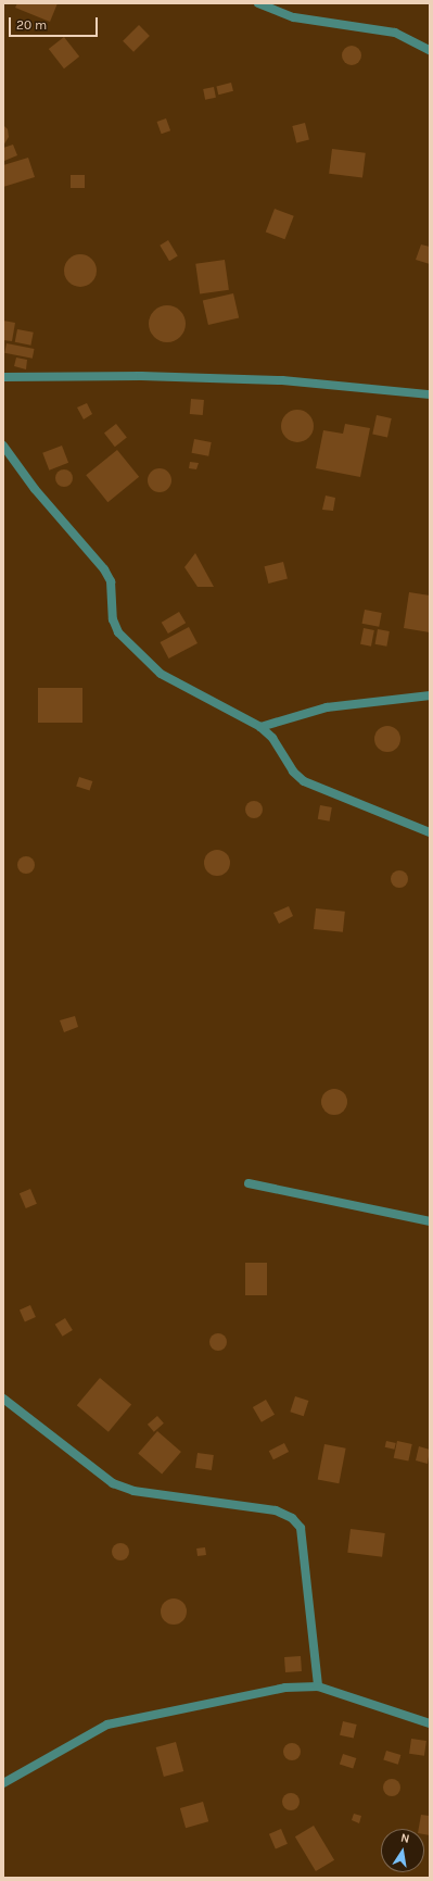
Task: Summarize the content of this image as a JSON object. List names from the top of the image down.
{
  "scale_bar": "20 m",
  "north": "top"
}
